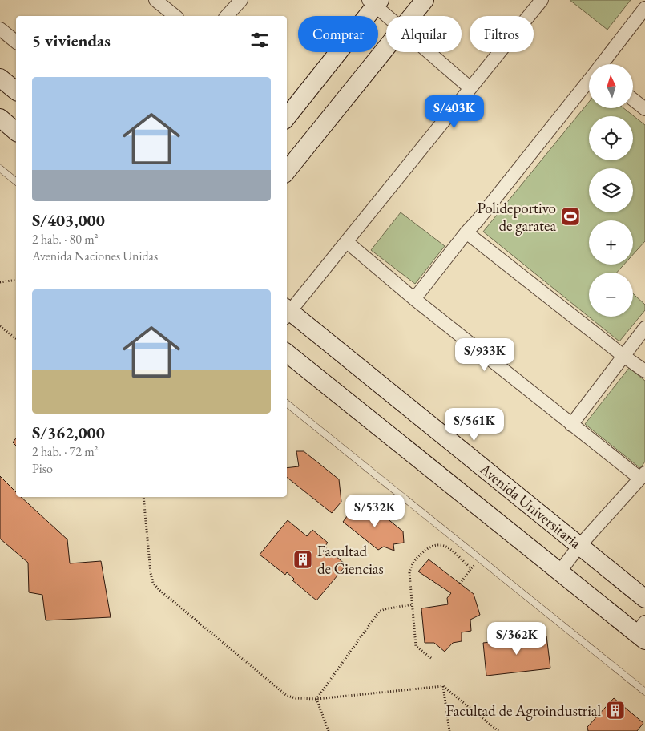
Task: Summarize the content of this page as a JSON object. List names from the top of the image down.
{
  "streets": {
    "main road": ["Avenida Universitaria"]
  },
  "places": {
    "sports": ["Polideportivo de garatea"],
    "building": ["Facultad de Ciencias", "Facultad de Agroindustrial"]
  },
  "north": "top",
  "page": {
    "chip": ["Comprar", "Alquilar", "Filtros"],
    "heading": "5 viviendas",
    "map_buttons": ["+", "−"],
    "list": [
      {
        "name": "S/403,000",
        "note": "2 hab. · 80 m² · Avenida Naciones Unidas"
      },
      {
        "name": "S/362,000",
        "note": "2 hab. · 72 m² · Piso"
      }
    ],
    "price": [
      "S/403K",
      "S/933K",
      "S/561K",
      "S/532K",
      "S/362K"
    ]
  }
}
